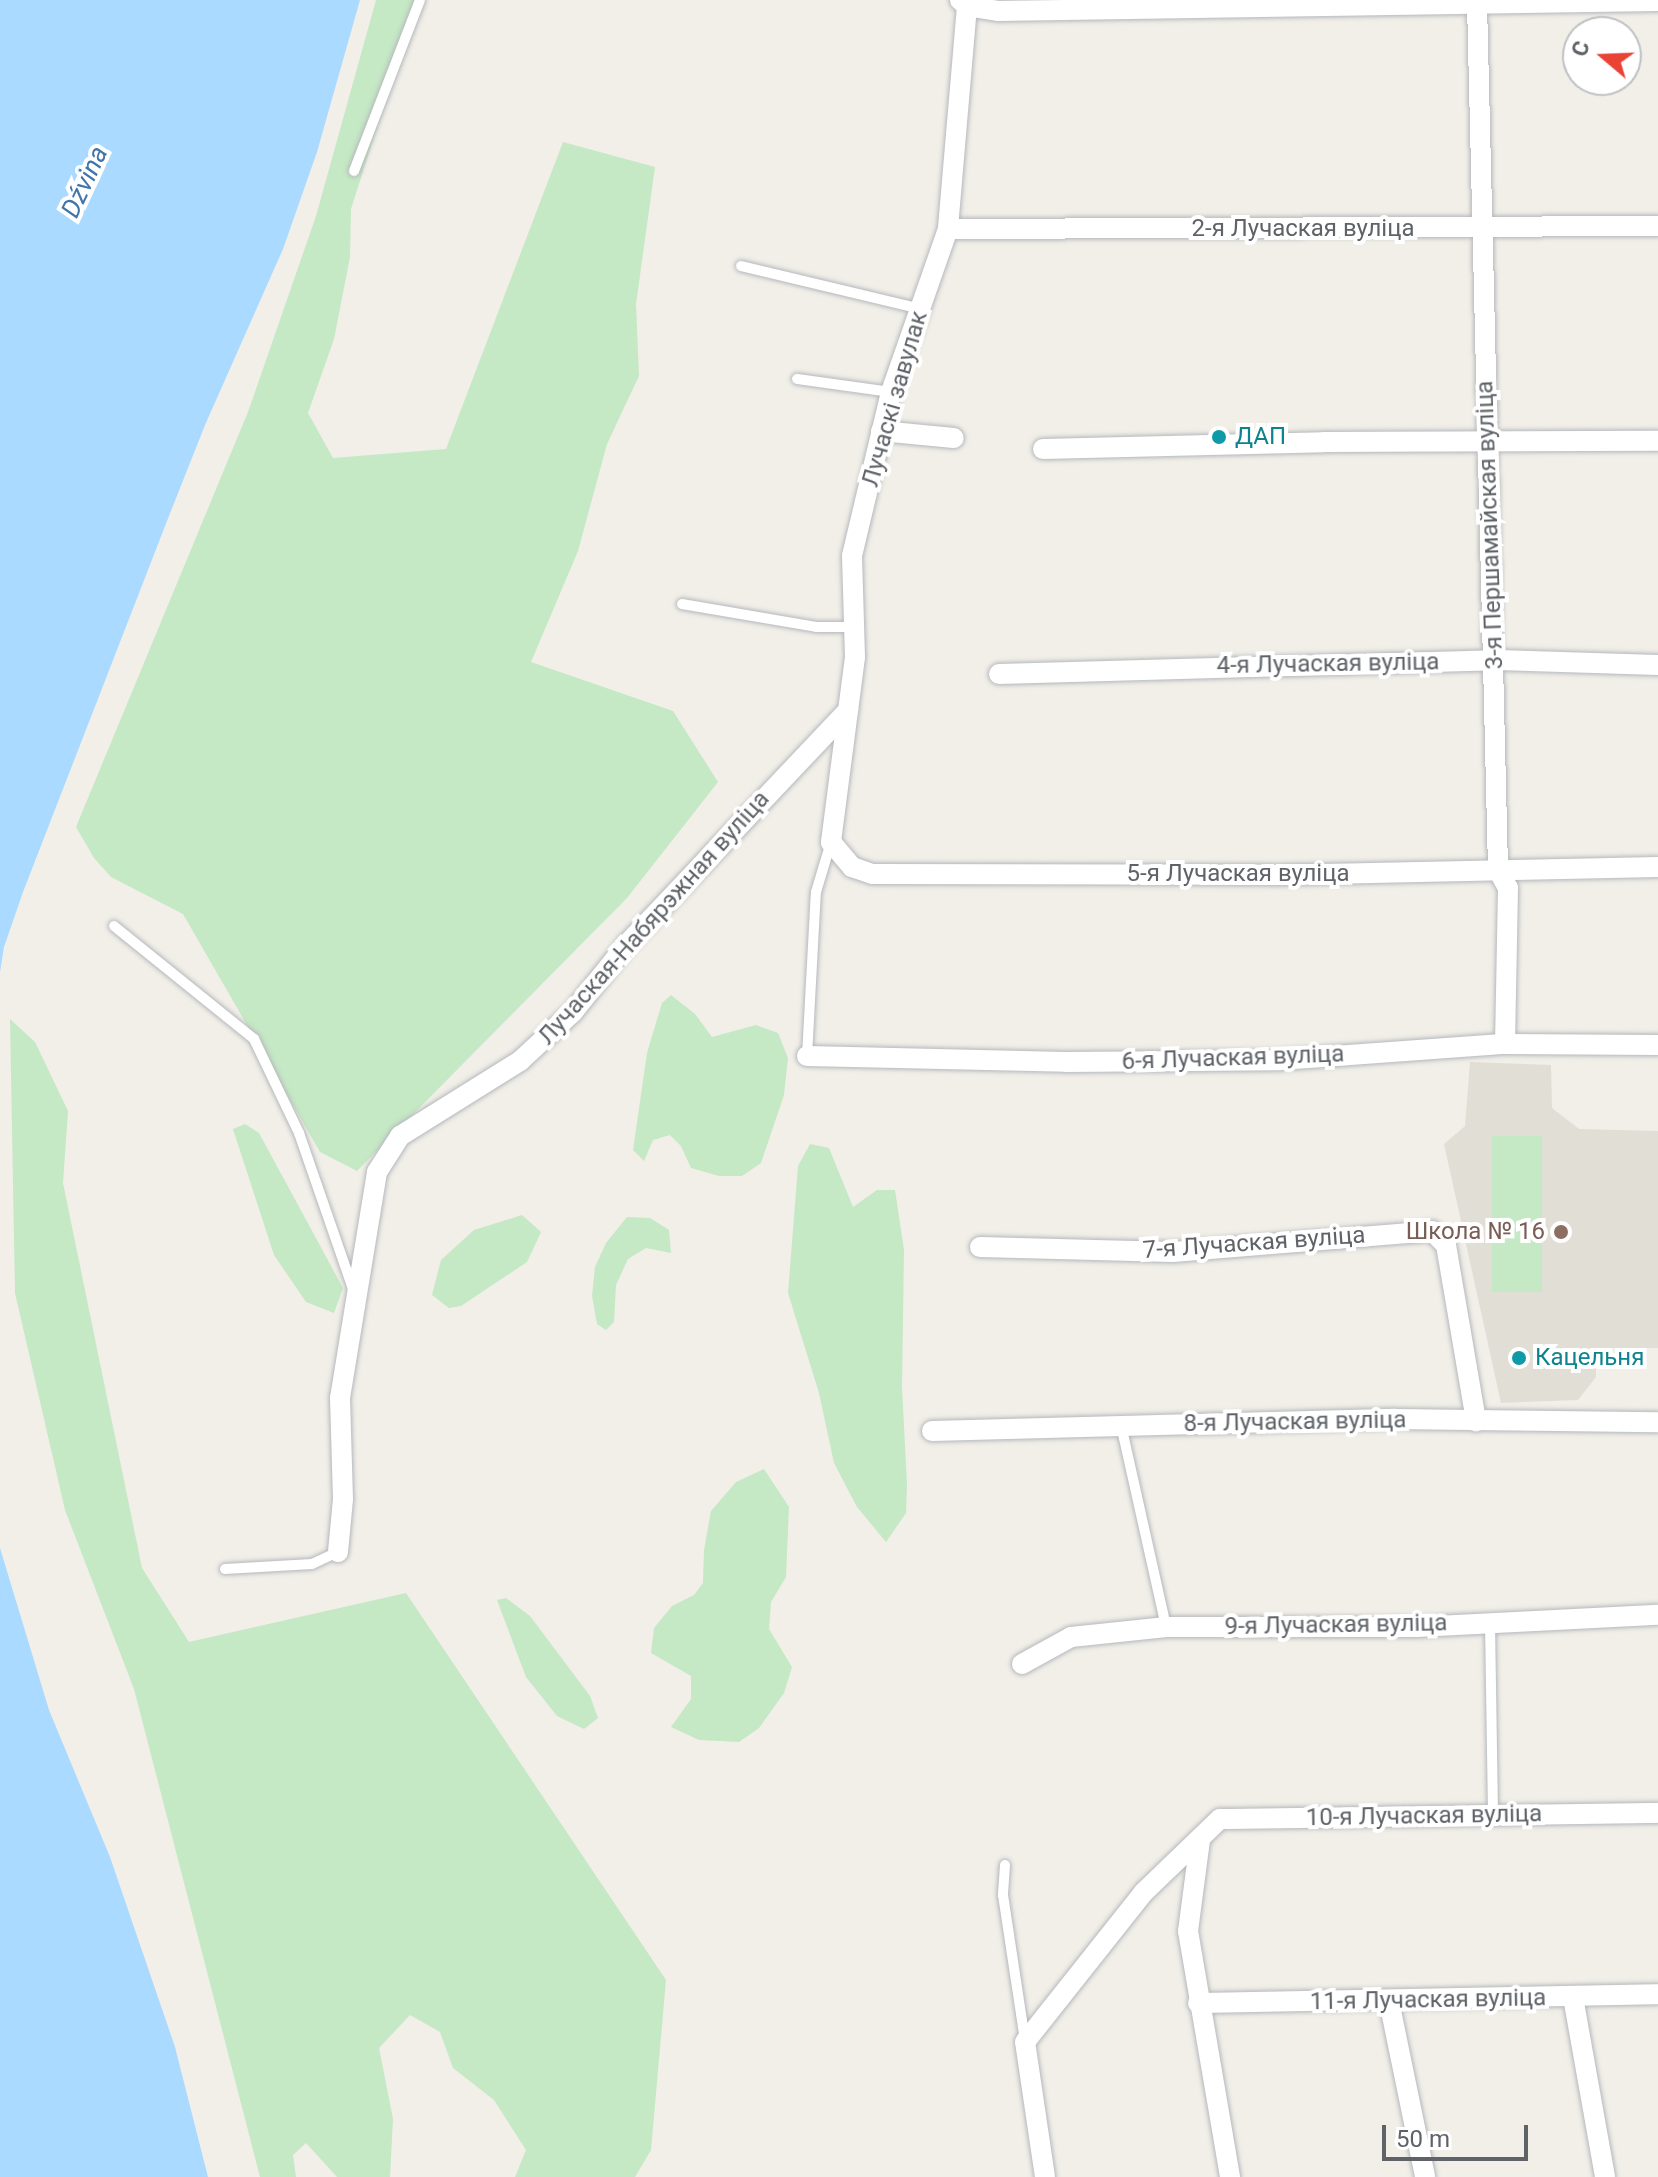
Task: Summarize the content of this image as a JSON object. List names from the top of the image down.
{
  "streets": {
    "street": [
      "2-я Лучаская вуліца",
      "Лучаскі завулак",
      "3-я Першамайская вуліца",
      "4-я Лучаская вуліца",
      "5-я Лучаская вуліца",
      "Лучаская-Набярэжная вуліца",
      "6-я Лучаская вуліца",
      "7-я Лучаская вуліца",
      "8-я Лучаская вуліца",
      "9-я Лучаская вуліца",
      "10-я Лучаская вуліца",
      "11-я Лучаская вуліца"
    ]
  },
  "crossings": [
    ["2-я Лучаская вуліца", "Лучаскі завулак"],
    ["2-я Лучаская вуліца", "3-я Першамайская вуліца"],
    ["Лучаскі завулак", "5-я Лучаская вуліца"],
    ["Лучаскі завулак", "Лучаская-Набярэжная вуліца"],
    ["3-я Першамайская вуліца", "4-я Лучаская вуліца"],
    ["3-я Першамайская вуліца", "5-я Лучаская вуліца"],
    ["3-я Першамайская вуліца", "6-я Лучаская вуліца"],
    ["7-я Лучаская вуліца", "8-я Лучаская вуліца"]
  ],
  "water": ["Dźvina"],
  "places": ["ДАП", "Школа № 16", "Кацельня"],
  "scale_bar": "50 m",
  "north": "left"
}
